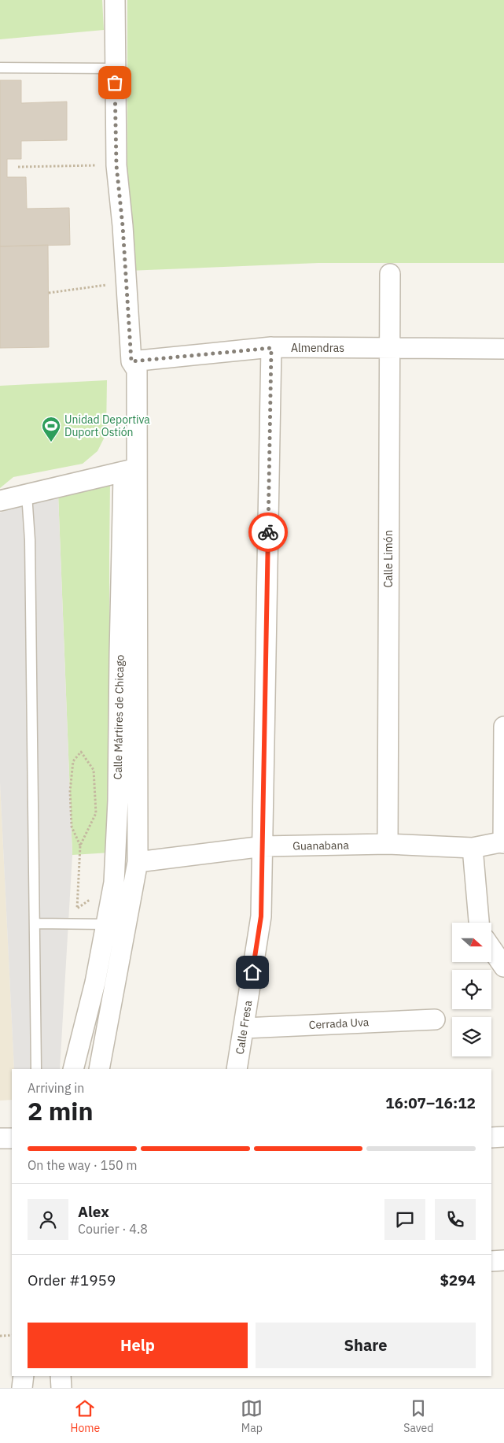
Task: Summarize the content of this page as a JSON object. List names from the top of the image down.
{
  "streets": {
    "street": [
      "Almendras",
      "Calle Limón",
      "Calle Mártires de Chicago",
      "Guanabana",
      "Cerrada Uva",
      "Calle Fresa"
    ]
  },
  "crossings": [
    ["Almendras", "Calle Limón"],
    ["Almendras", "Calle Mártires de Chicago"],
    ["Almendras", "Calle Fresa"],
    ["Calle Limón", "Guanabana"],
    ["Calle Mártires de Chicago", "Guanabana"],
    ["Guanabana", "Calle Fresa"],
    ["Cerrada Uva", "Calle Fresa"]
  ],
  "places": {
    "sports": ["Unidad Deportiva Duport Ostión"]
  },
  "north": "right",
  "page": {
    "heading": ["2 min", "Arriving in", "16:07–16:12"],
    "panel": [
      "Alex",
      "Courier · 4.8",
      "Order #1959",
      "$294"
    ],
    "bar": "On the way · 150 m",
    "buttons": ["Help", "Share"],
    "tabs": ["Home", "Map", "Saved"]
  }
}
